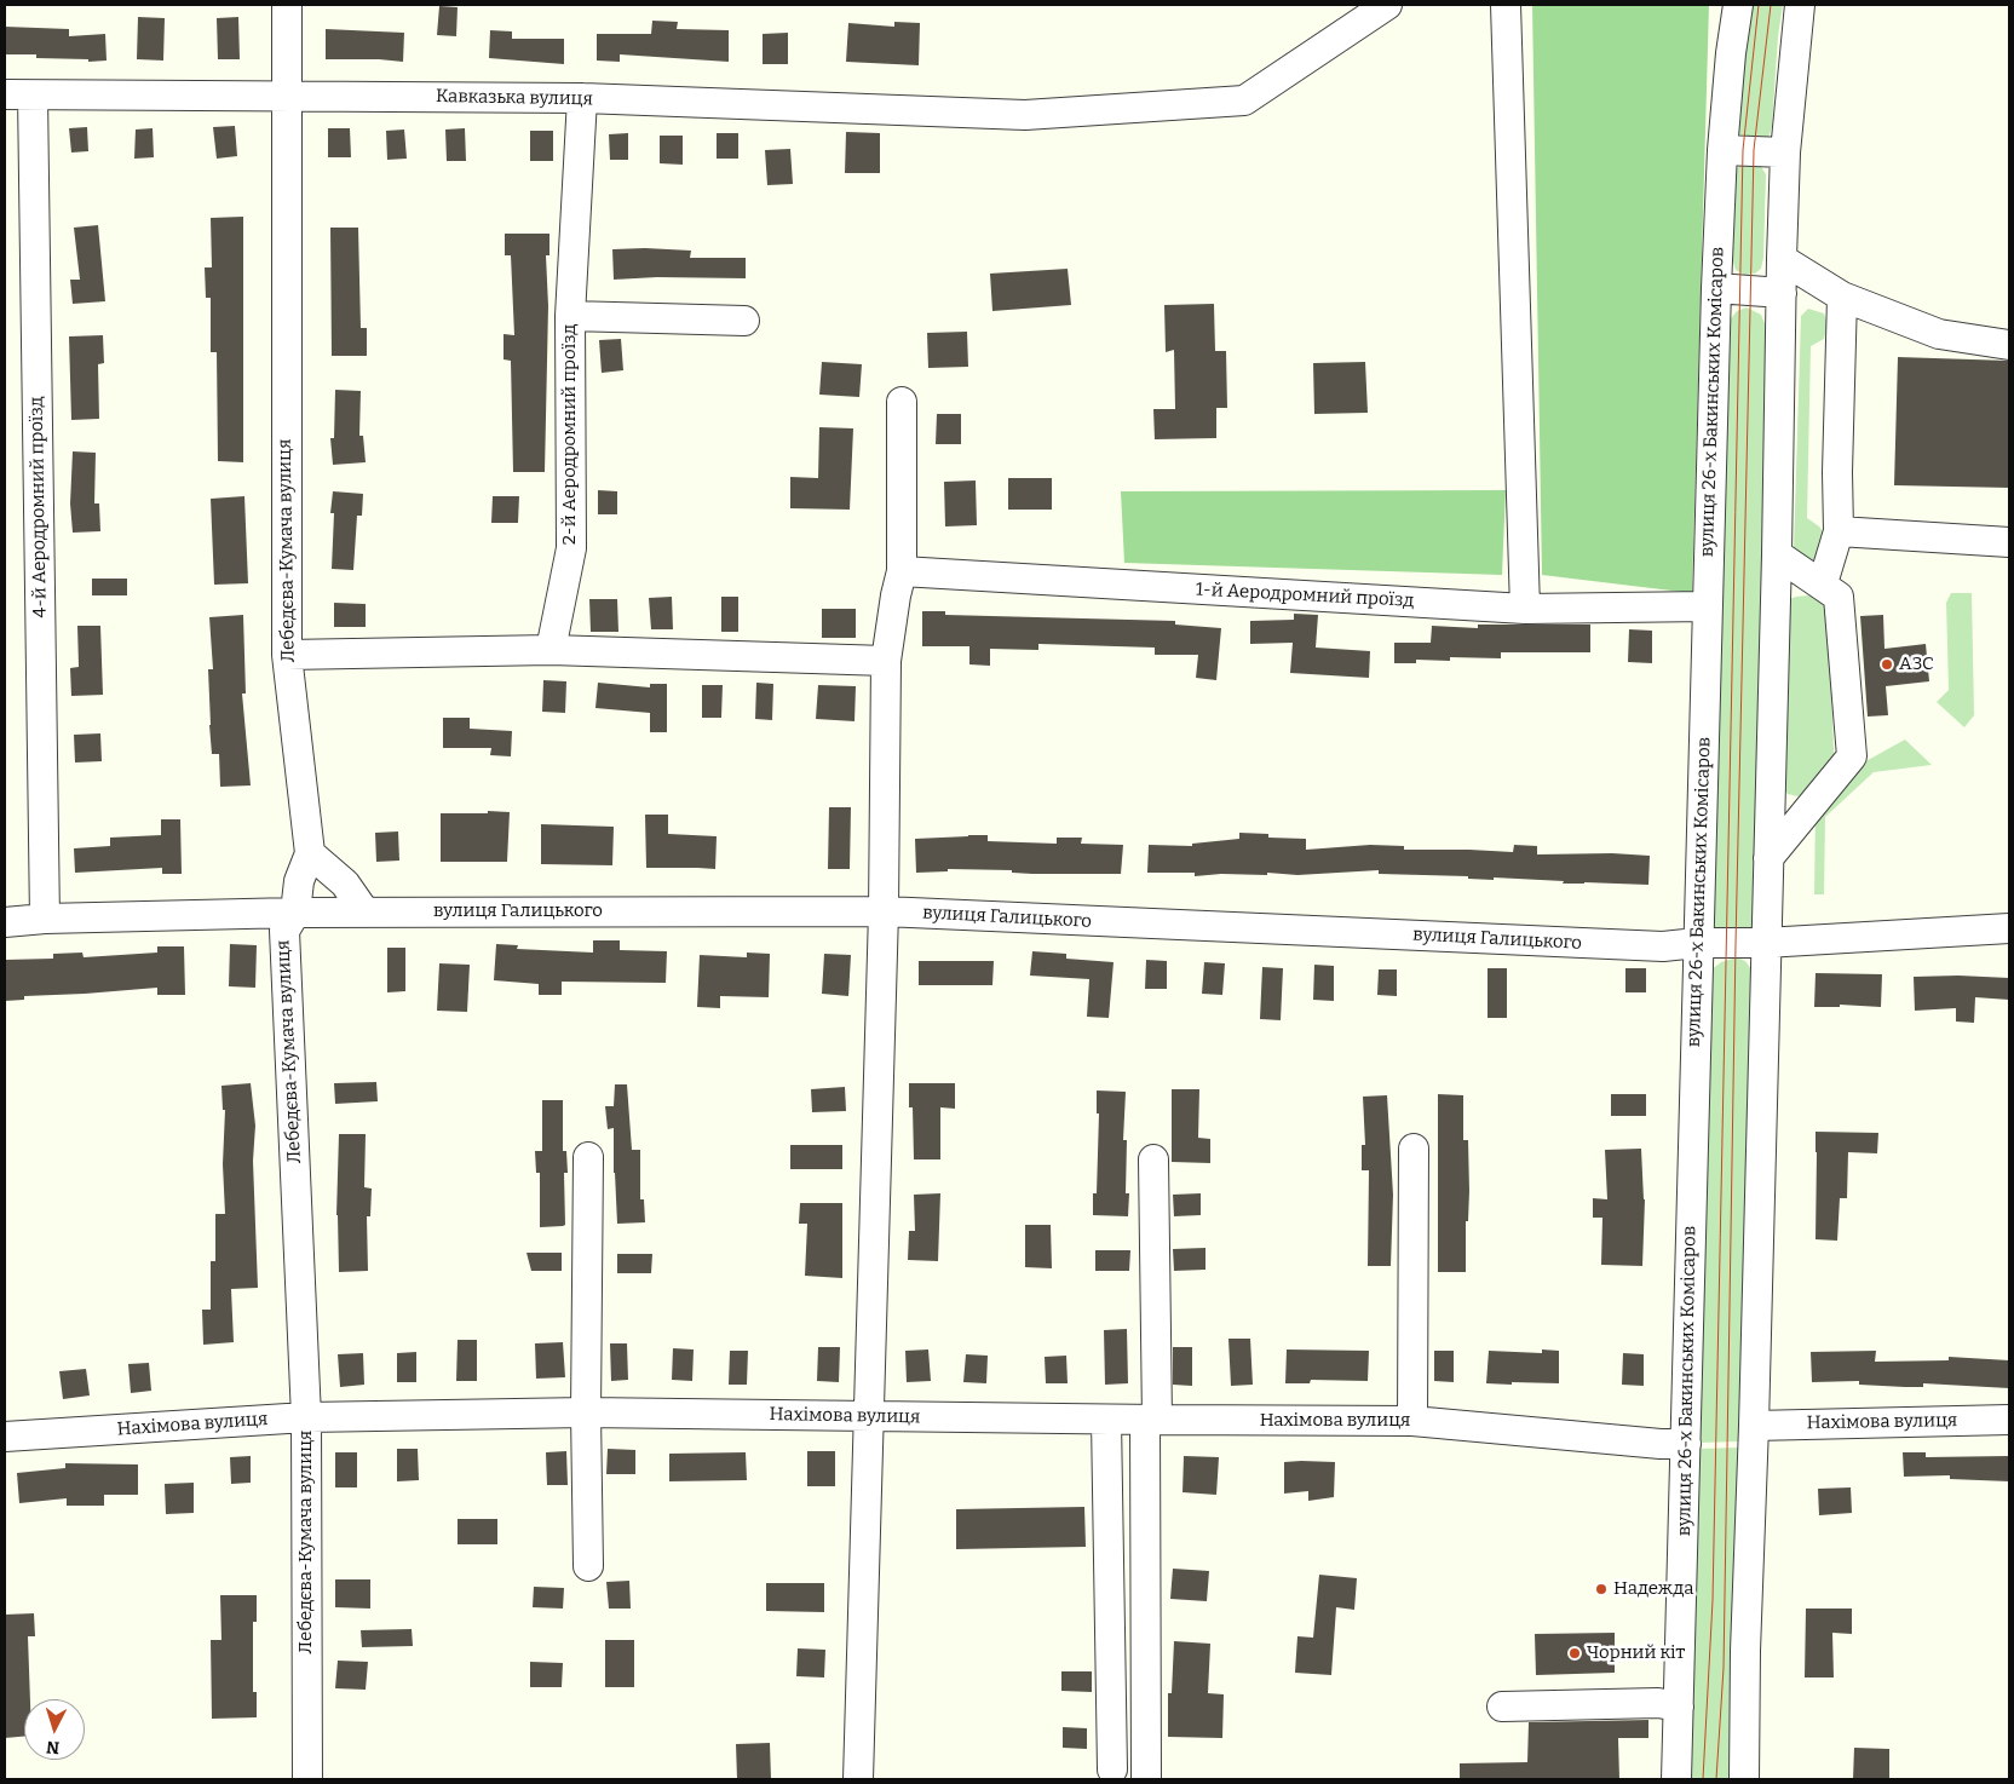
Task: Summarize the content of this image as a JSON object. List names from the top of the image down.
{
  "streets": {
    "street": [
      "Кавказька вулиця",
      "вулиця 26-х Бакинських Комісаров",
      "2-й Аеродромний проїзд",
      "4-й Аеродромний проїзд",
      "Лебедєва-Кумача вулиця",
      "1-й Аеродромний проїзд",
      "вулиця Галицького",
      "Нахімова вулиця"
    ]
  },
  "crossings": [
    ["Кавказька вулиця", "2-й Аеродромний проїзд"],
    ["Кавказька вулиця", "4-й Аеродромний проїзд"],
    ["Кавказька вулиця", "Лебедєва-Кумача вулиця"],
    ["вулиця 26-х Бакинських Комісаров", "1-й Аеродромний проїзд"],
    ["вулиця 26-х Бакинських Комісаров", "вулиця Галицького"],
    ["вулиця 26-х Бакинських Комісаров", "Нахімова вулиця"],
    ["4-й Аеродромний проїзд", "вулиця Галицького"],
    ["Лебедєва-Кумача вулиця", "вулиця Галицького"],
    ["Лебедєва-Кумача вулиця", "Нахімова вулиця"]
  ],
  "places": ["АЗС", "Надежда", "Чорний кіт"],
  "north": "bottom"
}
